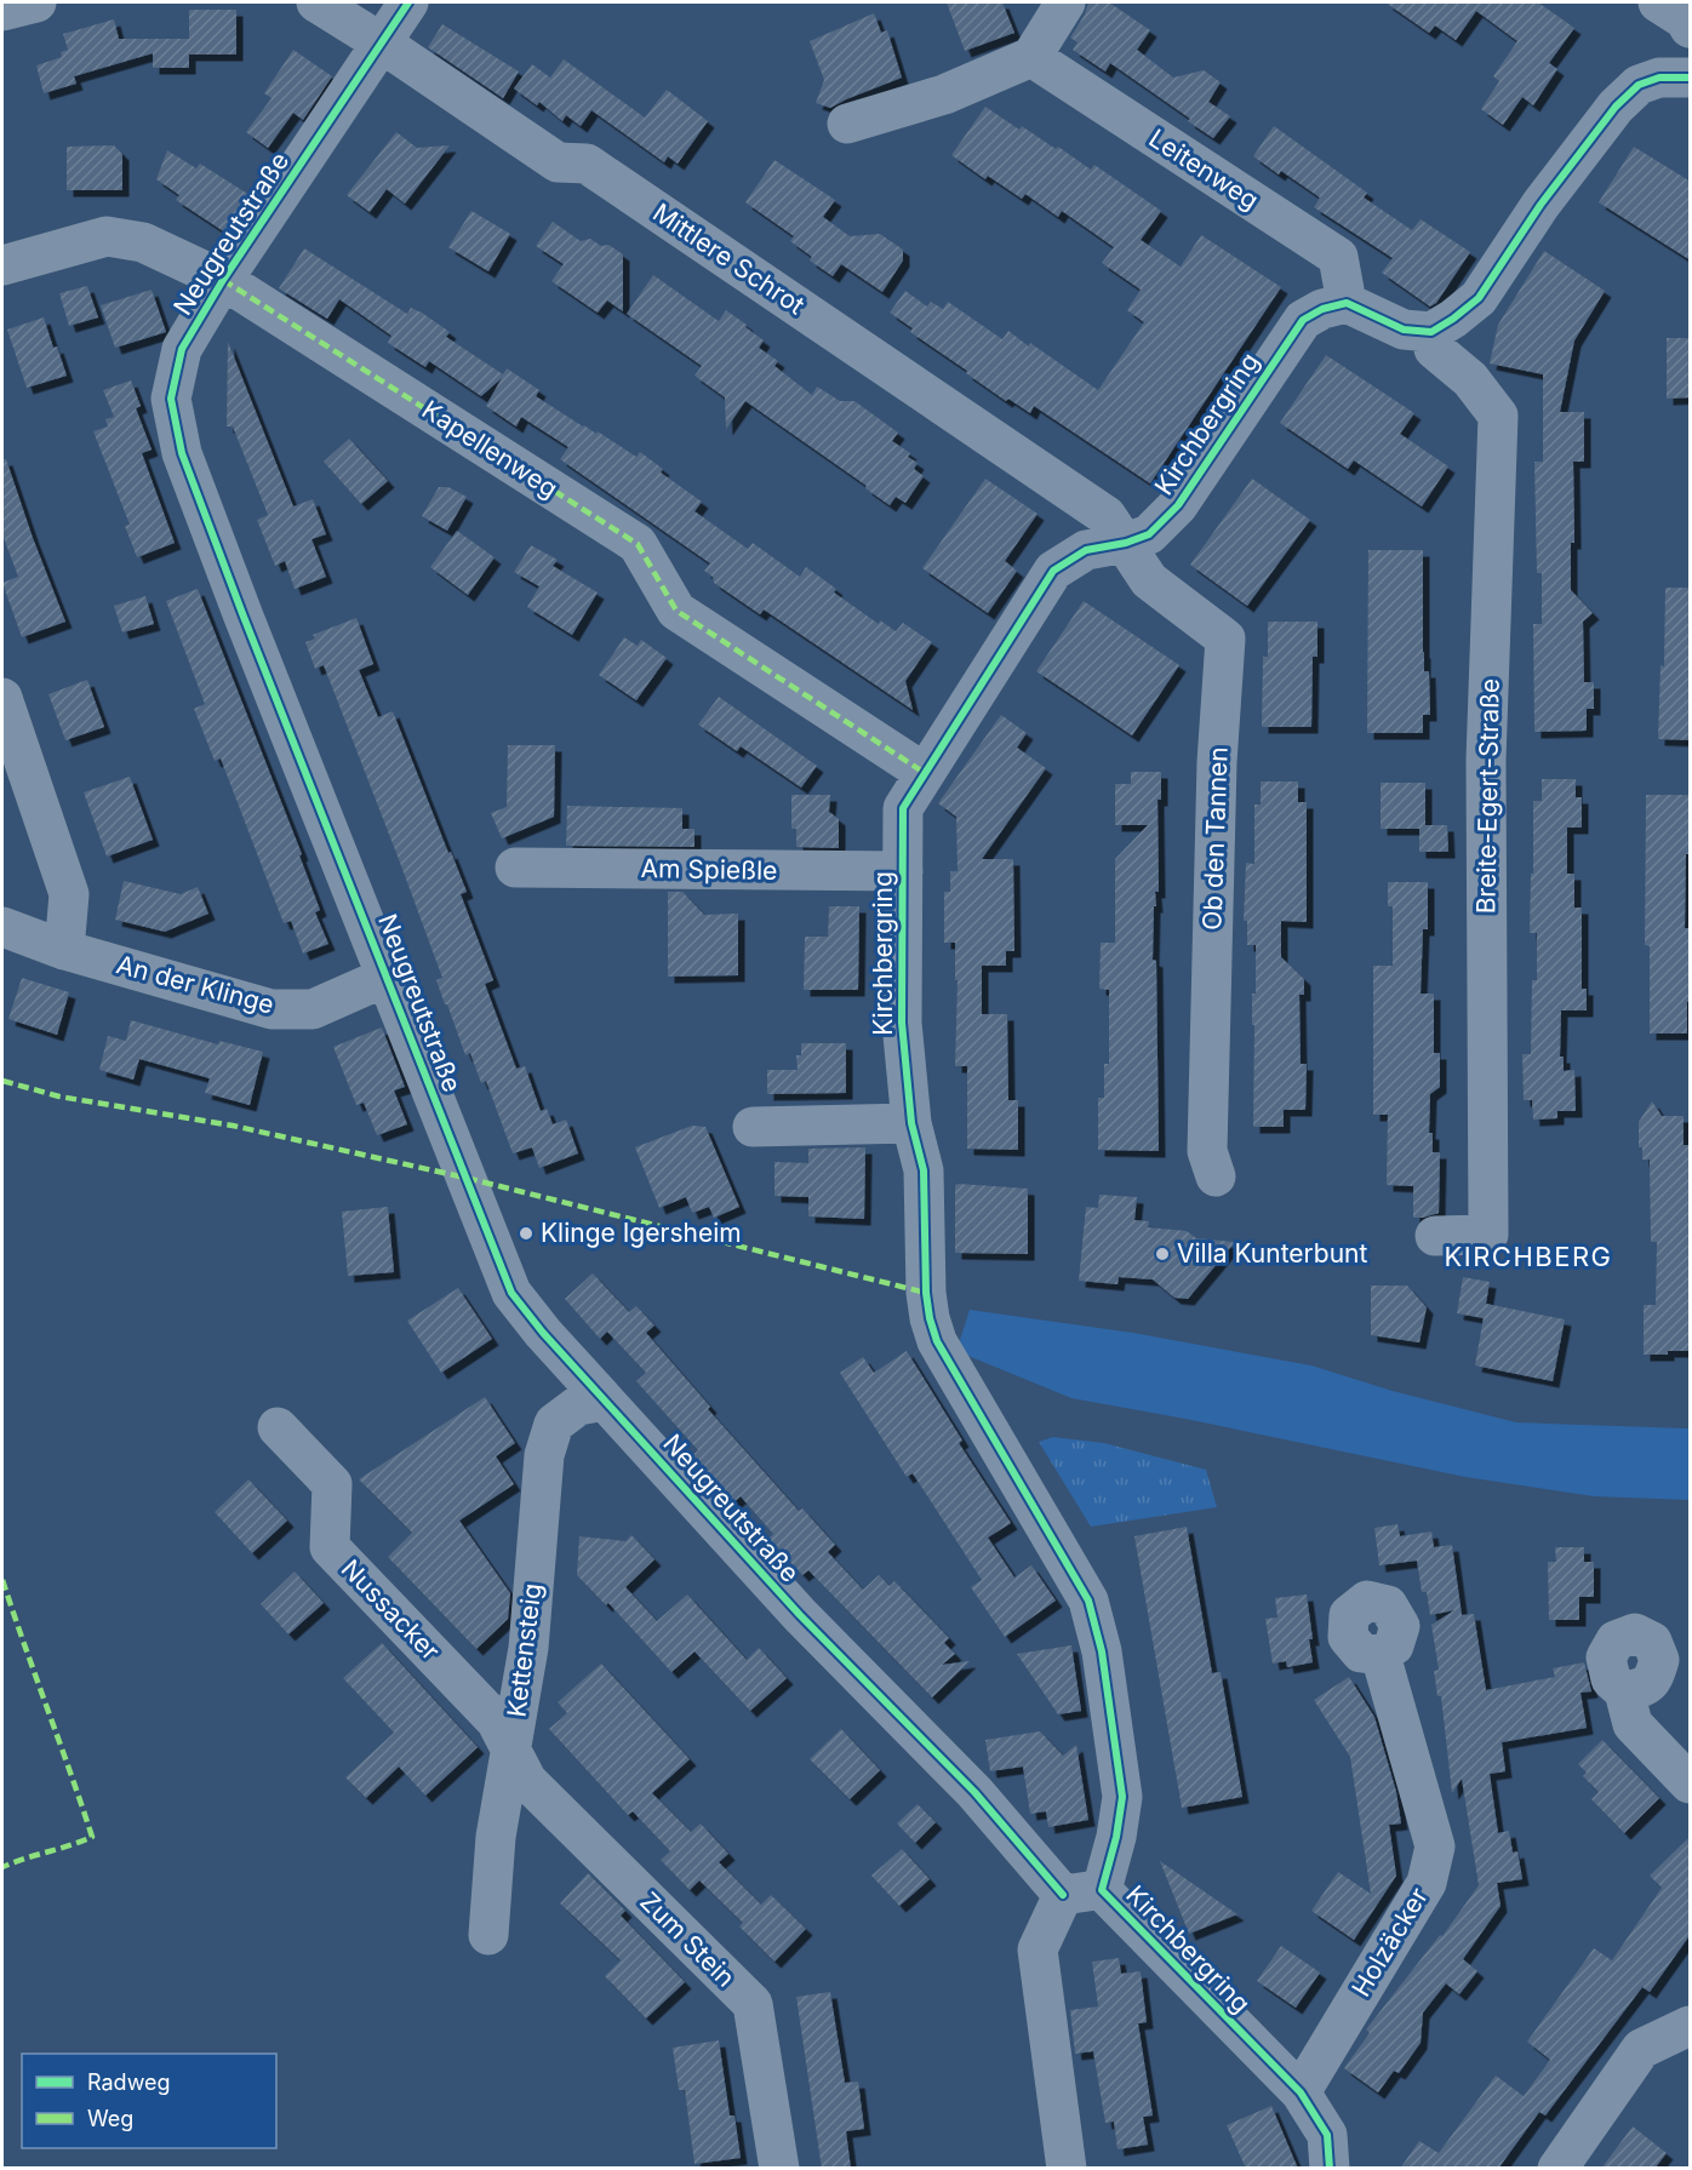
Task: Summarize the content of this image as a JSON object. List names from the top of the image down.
{
  "streets": {
    "street": [
      "Leitenweg",
      "Neugreutstraße",
      "Mittlere Schrot",
      "Kirchbergring",
      "Kapellenweg",
      "Breite-Egert-Straße",
      "Ob den Tannen",
      "Am Spießle",
      "An der Klinge",
      "Nussacker",
      "Kettensteig",
      "Zum Stein",
      "Holzäcker"
    ]
  },
  "crossings": [
    ["Leitenweg", "Kirchbergring"],
    ["Neugreutstraße", "Mittlere Schrot"],
    ["Neugreutstraße", "Kirchbergring"],
    ["Neugreutstraße", "Kapellenweg"],
    ["Neugreutstraße", "An der Klinge"],
    ["Neugreutstraße", "Kettensteig"],
    ["Mittlere Schrot", "Kirchbergring"],
    ["Mittlere Schrot", "Ob den Tannen"],
    ["Kirchbergring", "Kapellenweg"],
    ["Kirchbergring", "Ob den Tannen"],
    ["Kirchbergring", "Am Spießle"],
    ["Kirchbergring", "Holzäcker"],
    ["Nussacker", "Kettensteig"],
    ["Nussacker", "Zum Stein"],
    ["Kettensteig", "Zum Stein"]
  ],
  "districts": ["KIRCHBERG"],
  "places": ["Klinge Igersheim", "Villa Kunterbunt"],
  "legend": ["Radweg", "Weg"]
}
